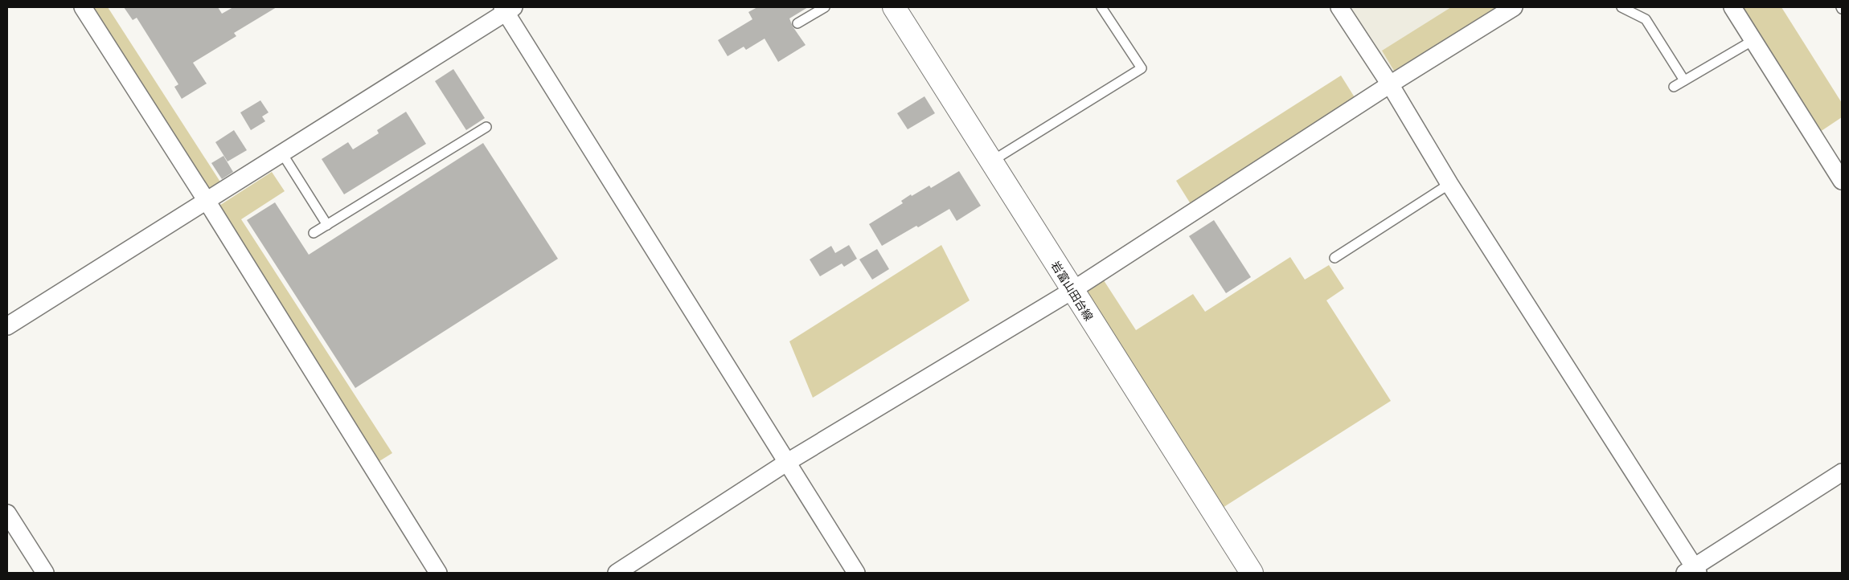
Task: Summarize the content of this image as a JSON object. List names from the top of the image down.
{
  "streets": {
    "main road": ["岩富山田台線"]
  }
}
